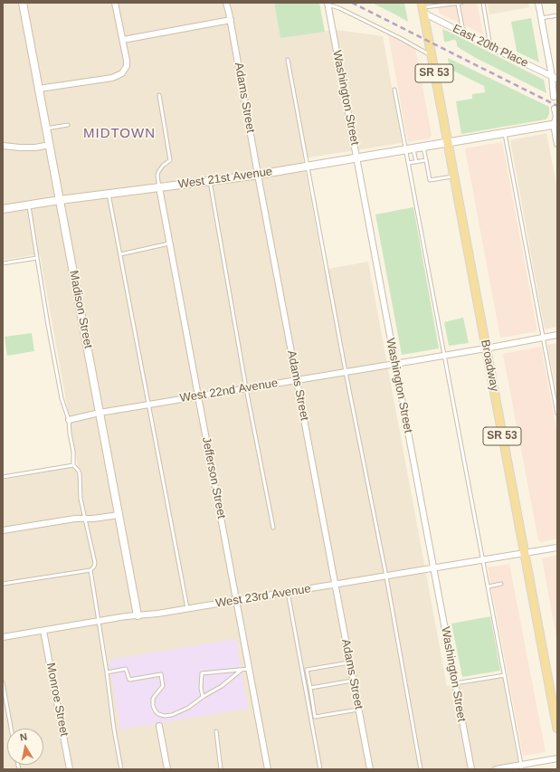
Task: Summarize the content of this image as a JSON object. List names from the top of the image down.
{
  "streets": {
    "main road": ["SR 53", "Broadway"],
    "street": [
      "East 20th Place",
      "Adams Street",
      "Washington Street",
      "West 21st Avenue",
      "Madison Street",
      "West 22nd Avenue",
      "Jefferson Street",
      "West 23rd Avenue",
      "Monroe Street"
    ]
  },
  "crossings": [
    ["East 20th Place", "Broadway"],
    ["Adams Street", "West 21st Avenue"],
    ["Adams Street", "West 22nd Avenue"],
    ["Adams Street", "West 23rd Avenue"],
    ["Washington Street", "West 21st Avenue"],
    ["Washington Street", "West 22nd Avenue"],
    ["Washington Street", "West 23rd Avenue"],
    ["West 21st Avenue", "Madison Street"],
    ["West 21st Avenue", "Broadway"],
    ["West 21st Avenue", "Jefferson Street"],
    ["Madison Street", "West 22nd Avenue"],
    ["Madison Street", "West 23rd Avenue"],
    ["Broadway", "West 22nd Avenue"],
    ["Broadway", "West 23rd Avenue"],
    ["West 22nd Avenue", "Jefferson Street"],
    ["Jefferson Street", "West 23rd Avenue"],
    ["West 23rd Avenue", "Monroe Street"]
  ],
  "districts": ["MIDTOWN"],
  "north": "top"
}
